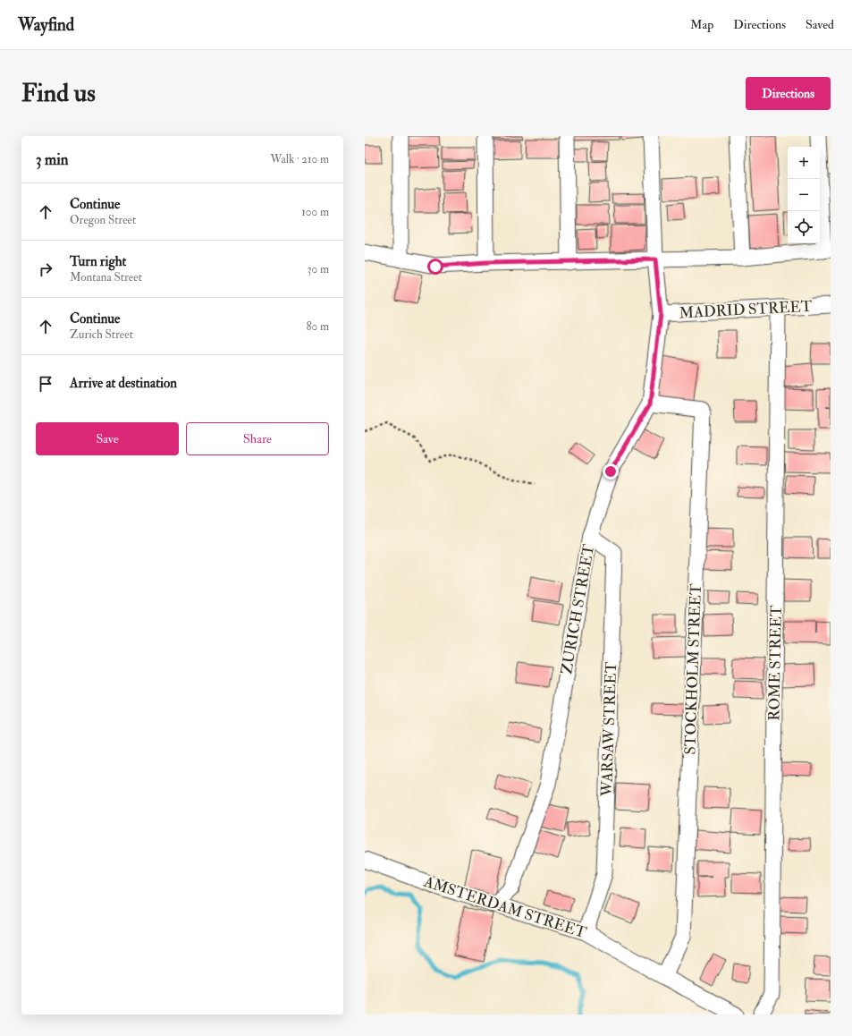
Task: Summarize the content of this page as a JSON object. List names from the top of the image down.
{
  "streets": {
    "street": [
      "MADRID STREET",
      "ZURICH STREET",
      "ROME STREET",
      "STOCKHOLM STREET",
      "WARSAW STREET",
      "AMSTERDAM STREET"
    ]
  },
  "crossings": [
    ["MADRID STREET", "ZURICH STREET"],
    ["MADRID STREET", "ROME STREET"],
    ["ZURICH STREET", "STOCKHOLM STREET"],
    ["ZURICH STREET", "WARSAW STREET"],
    ["ZURICH STREET", "AMSTERDAM STREET"],
    ["STOCKHOLM STREET", "AMSTERDAM STREET"],
    ["WARSAW STREET", "AMSTERDAM STREET"]
  ],
  "page": {
    "header": "Wayfind",
    "nav": ["Map", "Directions", "Saved"],
    "buttons": [
      "Directions",
      ["Save", "Share"]
    ],
    "title": "Find us",
    "heading": ["3 min", "Walk · 210 m"],
    "map_buttons": ["+", "−"],
    "list": [
      ["Continue", "Oregon Street", "100 m"],
      ["Turn right", "Montana Street", "30 m"],
      ["Continue", "Zurich Street", "80 m"],
      "Arrive at destination"
    ]
  }
}
